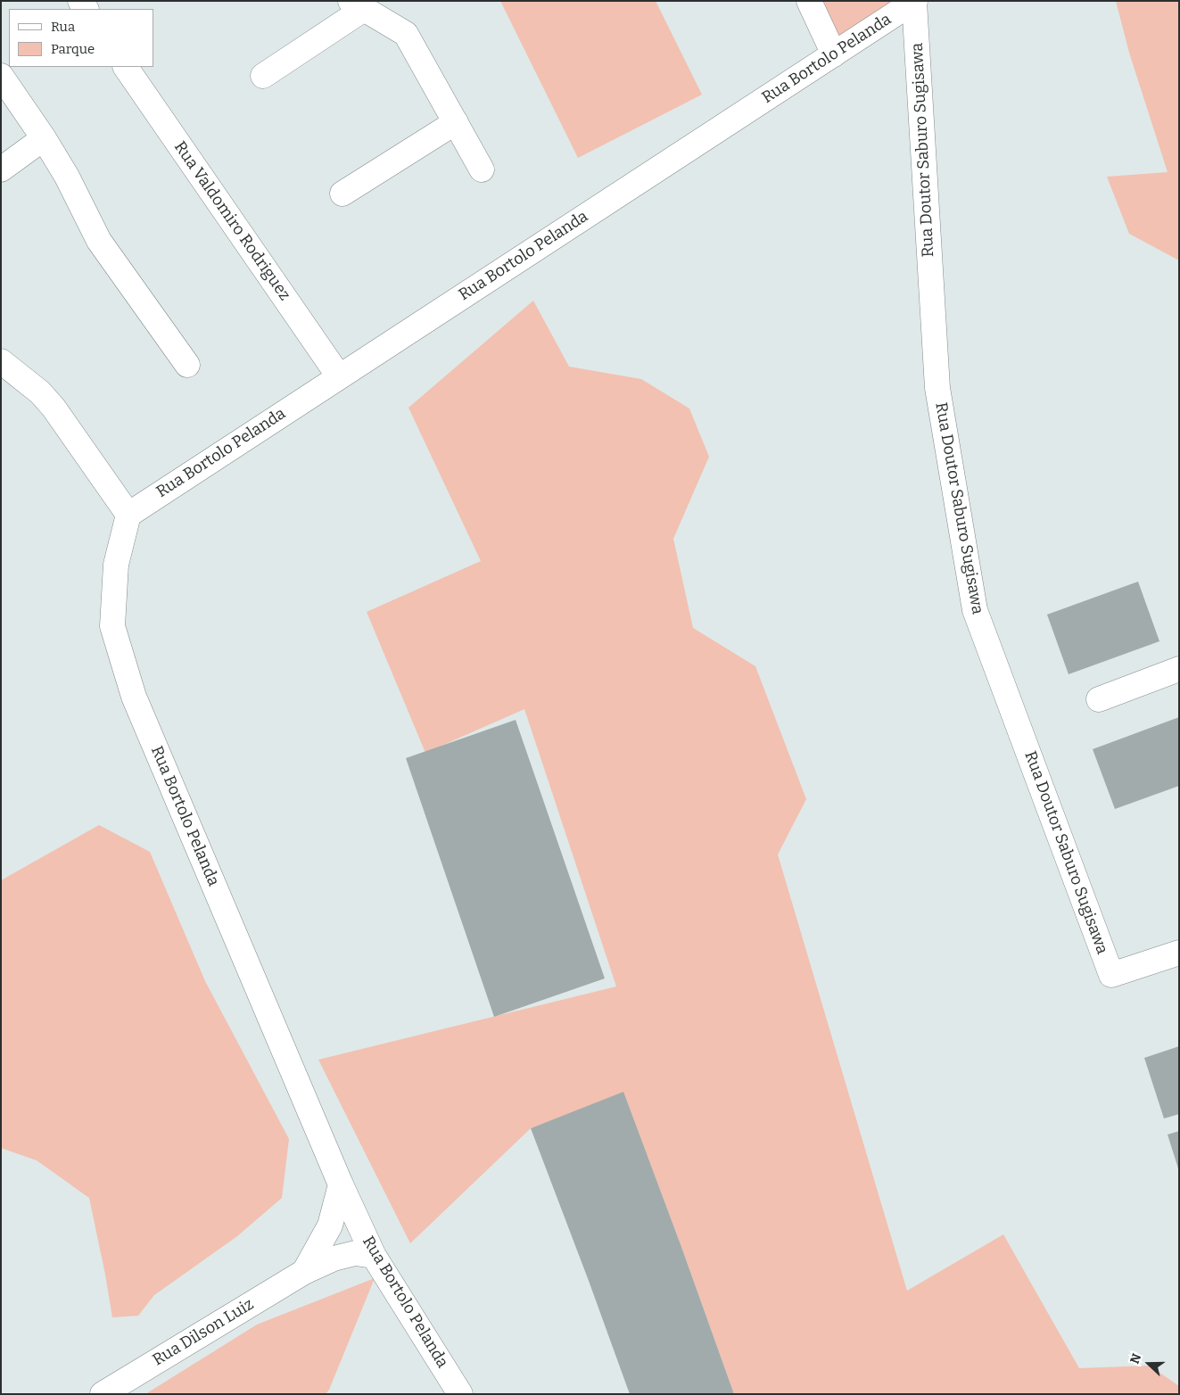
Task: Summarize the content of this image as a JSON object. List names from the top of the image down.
{
  "streets": {
    "street": [
      "Rua Bortolo Pelanda",
      "Rua Doutor Saburo Sugisawa",
      "Rua Valdomiro Rodriguez",
      "Rua Dilson Luiz"
    ]
  },
  "crossings": [
    ["Rua Bortolo Pelanda", "Rua Doutor Saburo Sugisawa"],
    ["Rua Bortolo Pelanda", "Rua Valdomiro Rodriguez"],
    ["Rua Bortolo Pelanda", "Rua Dilson Luiz"]
  ],
  "legend": ["Rua", "Parque"],
  "north": "left"
}
